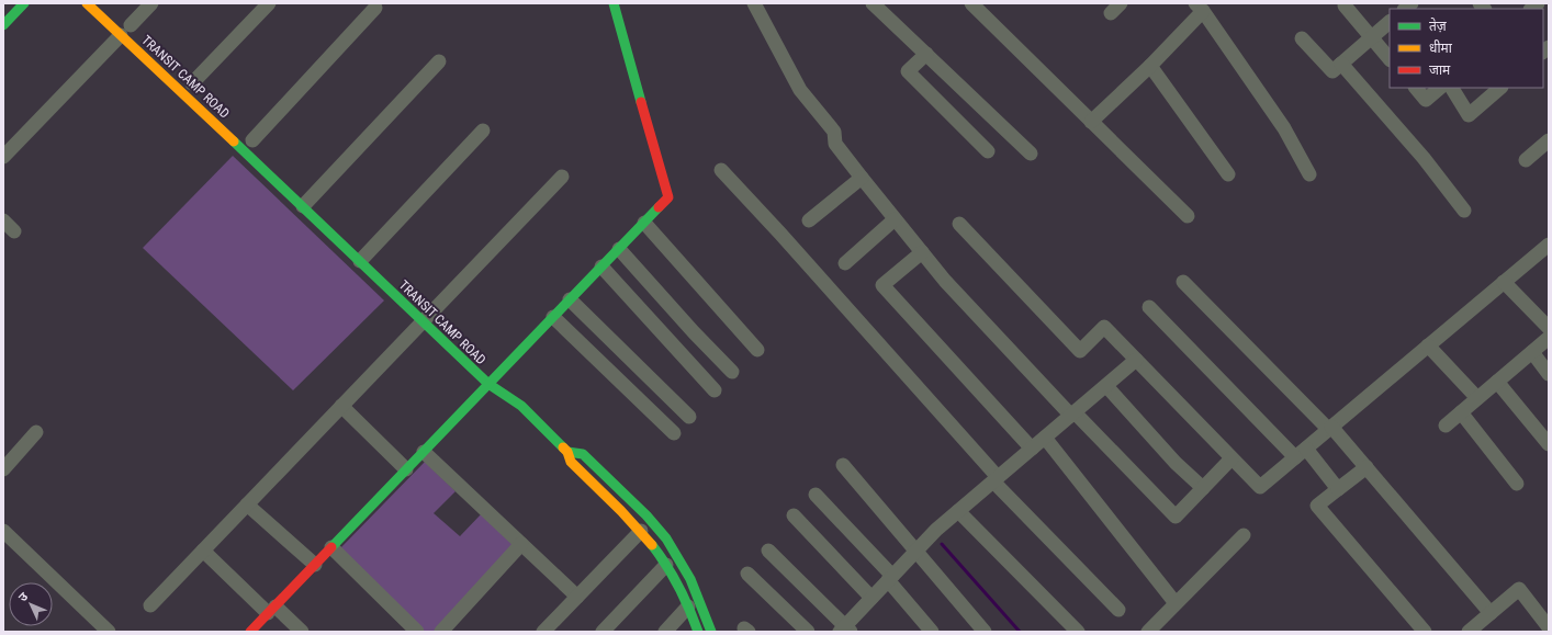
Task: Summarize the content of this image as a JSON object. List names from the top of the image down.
{
  "streets": {
    "main road": ["TRANSIT CAMP ROAD"]
  },
  "legend": ["तेज़", "धीमा", "जाम"],
  "north": "top left"
}
